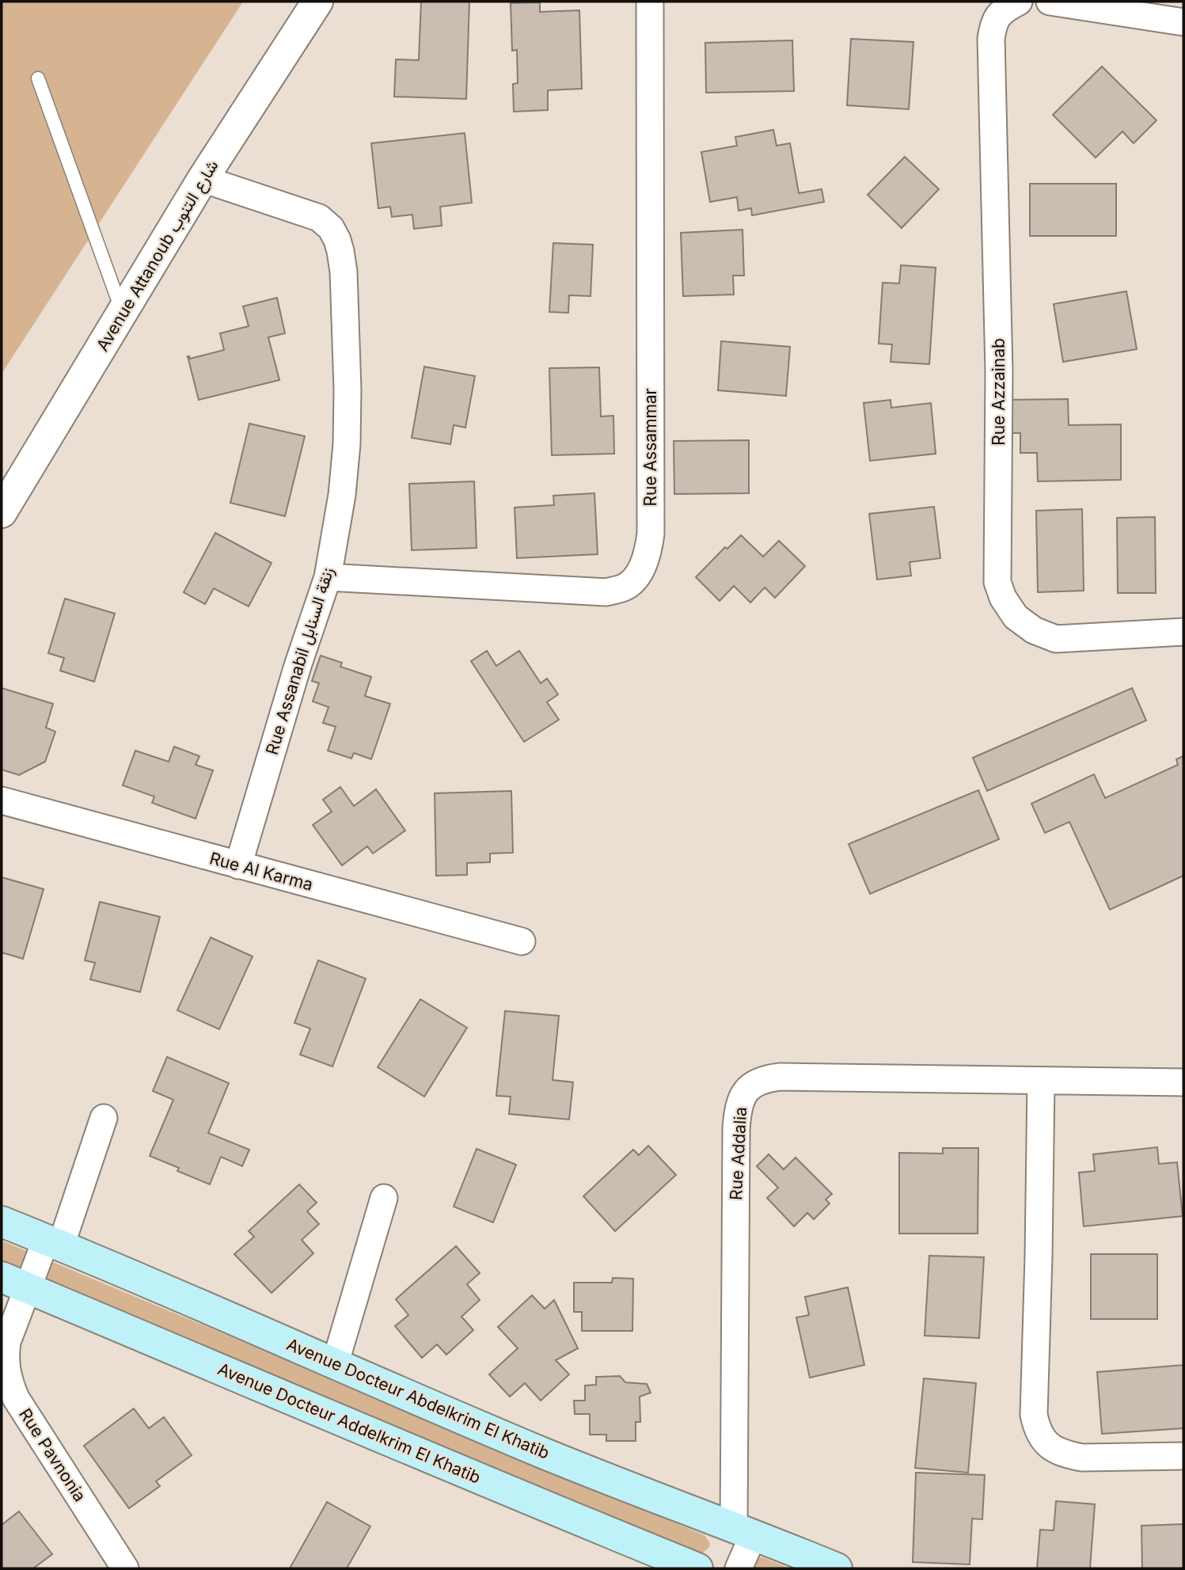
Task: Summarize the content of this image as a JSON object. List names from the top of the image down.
{
  "streets": {
    "main road": ["Avenue Docteur Abdelkrim El Khatib", "Avenue Docteur Addelkrim El Khatib"],
    "street": [
      "Avenue Attanoub شارع التنوب",
      "Rue Azzainab",
      "Rue Assammar",
      "Rue Assanabil زنقة السنابل",
      "Rue Al Karma",
      "Rue Addalia",
      "Rue Pavnonia"
    ]
  },
  "crossings": [
    ["Avenue Attanoub شارع التنوب", "Rue Assanabil زنقة السنابل"],
    ["Rue Assammar", "Rue Assanabil زنقة السنابل"],
    ["Rue Assanabil زنقة السنابل", "Rue Al Karma"],
    ["Rue Addalia", "Avenue Docteur Abdelkrim El Khatib"],
    ["Avenue Docteur Abdelkrim El Khatib", "Rue Pavnonia"],
    ["Avenue Docteur Addelkrim El Khatib", "Rue Pavnonia"]
  ]
}
